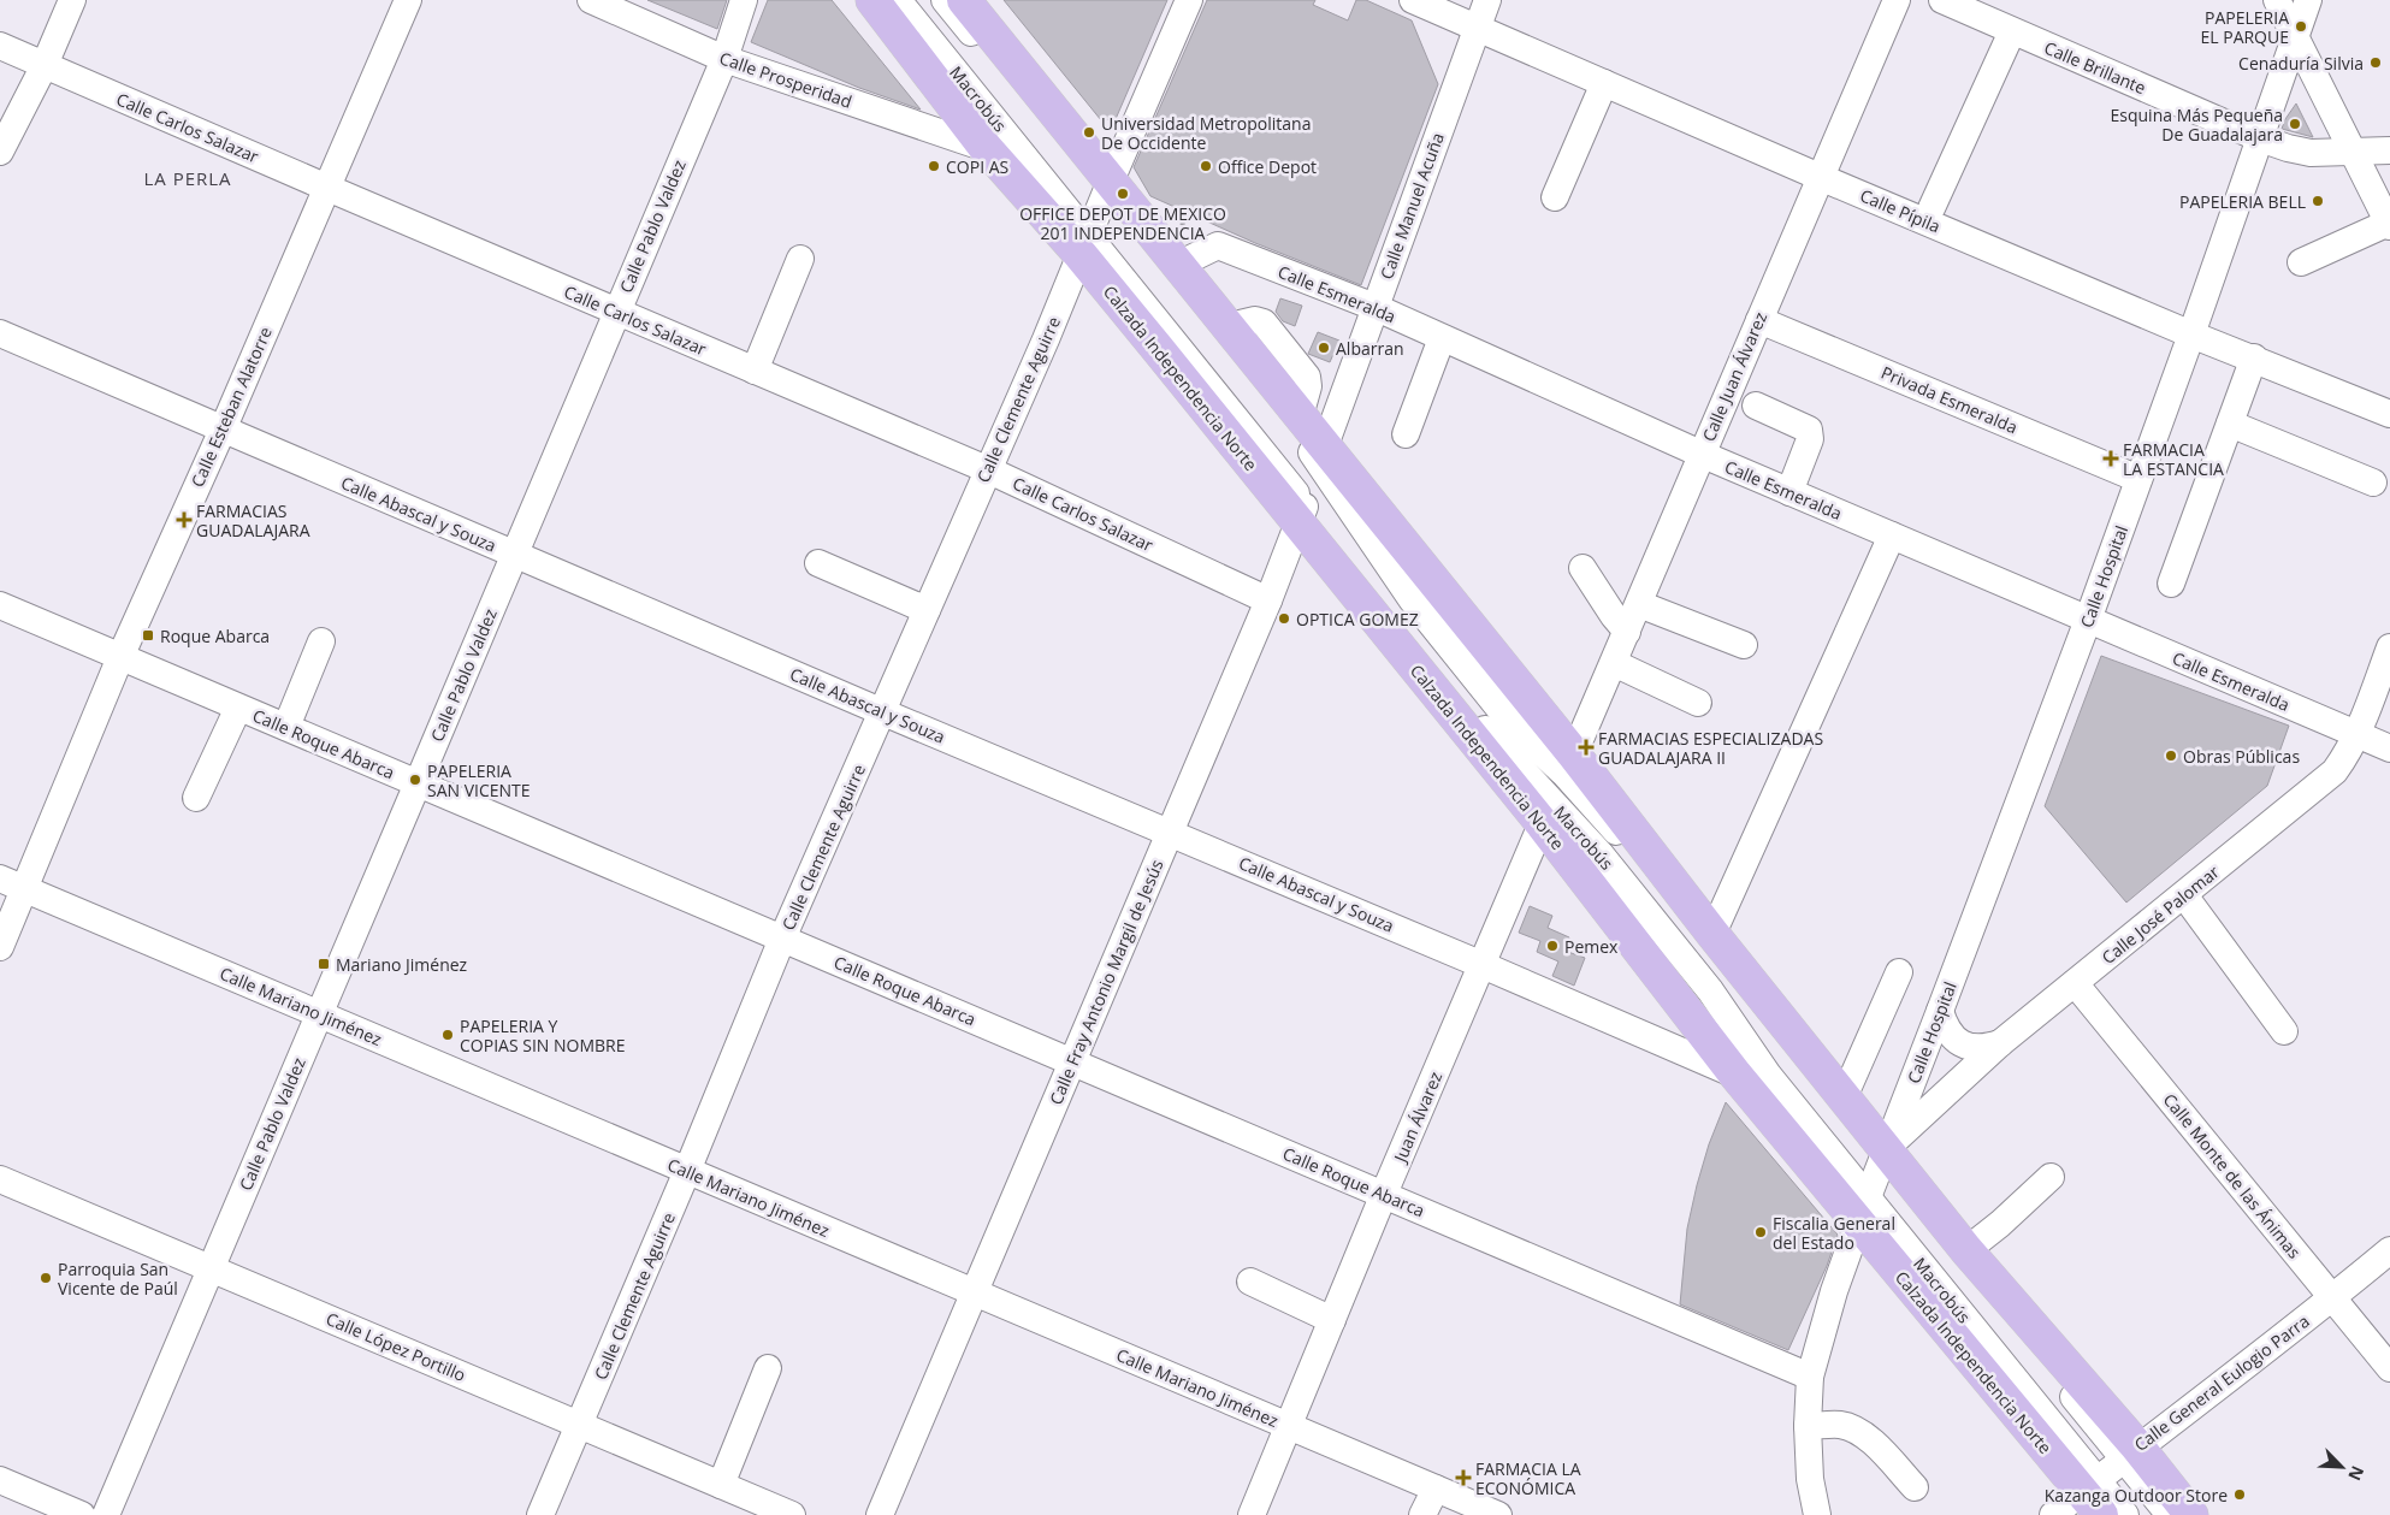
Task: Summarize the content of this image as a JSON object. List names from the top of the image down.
{
  "streets": {
    "main road": ["Calzada Independencia Norte"],
    "street": [
      "Calle Brillante",
      "Calle Prosperidad",
      "Macrobús",
      "Calle Carlos Salazar",
      "Calle Manuel Acuña",
      "Calle Pípila",
      "Calle Pablo Valdez",
      "Calle Esmeralda",
      "Calle Juan Álvarez",
      "Calle Clemente Aguirre",
      "Privada Esmeralda",
      "Calle Esteban Alatorre",
      "Calle Abascal y Souza",
      "Calle Hospital",
      "Calle Roque Abarca",
      "Calle José Palomar",
      "Calle Fray Antonio Margil de Jesús",
      "Calle Mariano Jiménez",
      "Juan Álvarez",
      "Calle Monte de las Ánimas",
      "Calle López Portillo",
      "Calle General Eulogio Parra"
    ]
  },
  "crossings": [
    ["Calle Brillante", "Calle Hospital"],
    ["Calle Prosperidad", "Calle Pablo Valdez"],
    ["Calle Prosperidad", "Calzada Independencia Norte"],
    ["Macrobús", "Calle Juan Álvarez"],
    ["Macrobús", "Calzada Independencia Norte"],
    ["Macrobús", "Calle Clemente Aguirre"],
    ["Macrobús", "Calle Hospital"],
    ["Macrobús", "Calle José Palomar"],
    ["Macrobús", "Juan Álvarez"],
    ["Macrobús", "Calle General Eulogio Parra"],
    ["Calle Carlos Salazar", "Calle Pablo Valdez"],
    ["Calle Carlos Salazar", "Calle Clemente Aguirre"],
    ["Calle Carlos Salazar", "Calle Esteban Alatorre"],
    ["Calle Carlos Salazar", "Calle Fray Antonio Margil de Jesús"],
    ["Calle Manuel Acuña", "Calle Pípila"],
    ["Calle Manuel Acuña", "Calle Esmeralda"],
    ["Calle Manuel Acuña", "Calle Fray Antonio Margil de Jesús"],
    ["Calle Pípila", "Calle Juan Álvarez"],
    ["Calle Pípila", "Calle Hospital"],
    ["Calle Pablo Valdez", "Calle Abascal y Souza"],
    ["Calle Pablo Valdez", "Calle Roque Abarca"],
    ["Calle Pablo Valdez", "Calle Mariano Jiménez"],
    ["Calle Pablo Valdez", "Calle López Portillo"],
    ["Calle Esmeralda", "Calle Juan Álvarez"],
    ["Calle Esmeralda", "Calle Hospital"],
    ["Calle Esmeralda", "Calle José Palomar"],
    ["Calle Juan Álvarez", "Privada Esmeralda"],
    ["Calle Juan Álvarez", "Juan Álvarez"],
    ["Calzada Independencia Norte", "Calle Clemente Aguirre"],
    ["Calzada Independencia Norte", "Calle Abascal y Souza"],
    ["Calzada Independencia Norte", "Calle Hospital"],
    ["Calzada Independencia Norte", "Calle Fray Antonio Margil de Jesús"],
    ["Calzada Independencia Norte", "Juan Álvarez"],
    ["Calzada Independencia Norte", "Calle General Eulogio Parra"],
    ["Calle Clemente Aguirre", "Calle Abascal y Souza"],
    ["Calle Clemente Aguirre", "Calle Roque Abarca"],
    ["Calle Clemente Aguirre", "Calle Mariano Jiménez"],
    ["Calle Clemente Aguirre", "Calle López Portillo"],
    ["Privada Esmeralda", "Calle Hospital"],
    ["Calle Esteban Alatorre", "Calle Abascal y Souza"],
    ["Calle Esteban Alatorre", "Calle Roque Abarca"],
    ["Calle Esteban Alatorre", "Calle Mariano Jiménez"],
    ["Calle Abascal y Souza", "Calle Fray Antonio Margil de Jesús"],
    ["Calle Abascal y Souza", "Juan Álvarez"],
    ["Calle Hospital", "Calle Roque Abarca"],
    ["Calle Hospital", "Calle José Palomar"],
    ["Calle Roque Abarca", "Calle Fray Antonio Margil de Jesús"],
    ["Calle Roque Abarca", "Juan Álvarez"],
    ["Calle José Palomar", "Calle Monte de las Ánimas"],
    ["Calle Fray Antonio Margil de Jesús", "Calle Mariano Jiménez"],
    ["Calle Mariano Jiménez", "Juan Álvarez"],
    ["Calle Monte de las Ánimas", "Calle General Eulogio Parra"]
  ],
  "districts": ["LA PERLA"],
  "places": {
    "other": [
      "PAPELERIA EL PARQUE",
      "Cenaduría Silvia",
      "Esquina Más Pequeña De Guadalajara",
      "Universidad Metropolitana De Occidente",
      "COPI AS",
      "Office Depot",
      "OFFICE DEPOT DE MEXICO 201 INDEPENDENCIA",
      "PAPELERIA BELL",
      "Albarran",
      "OPTICA GOMEZ",
      "Obras Públicas",
      "PAPELERIA SAN VICENTE",
      "Pemex",
      "PAPELERIA Y COPIAS SIN NOMBRE",
      "Fiscalia General del Estado",
      "Parroquia San Vicente de Paúl",
      "Kazanga Outdoor Store"
    ],
    "health": [
      "FARMACIA LA ESTANCIA",
      "FARMACIAS GUADALAJARA",
      "FARMACIAS ESPECIALIZADAS GUADALAJARA II",
      "FARMACIA LA ECONÓMICA"
    ],
    "transit": ["Roque Abarca", "Mariano Jiménez"]
  },
  "north": "bottom right"
}
